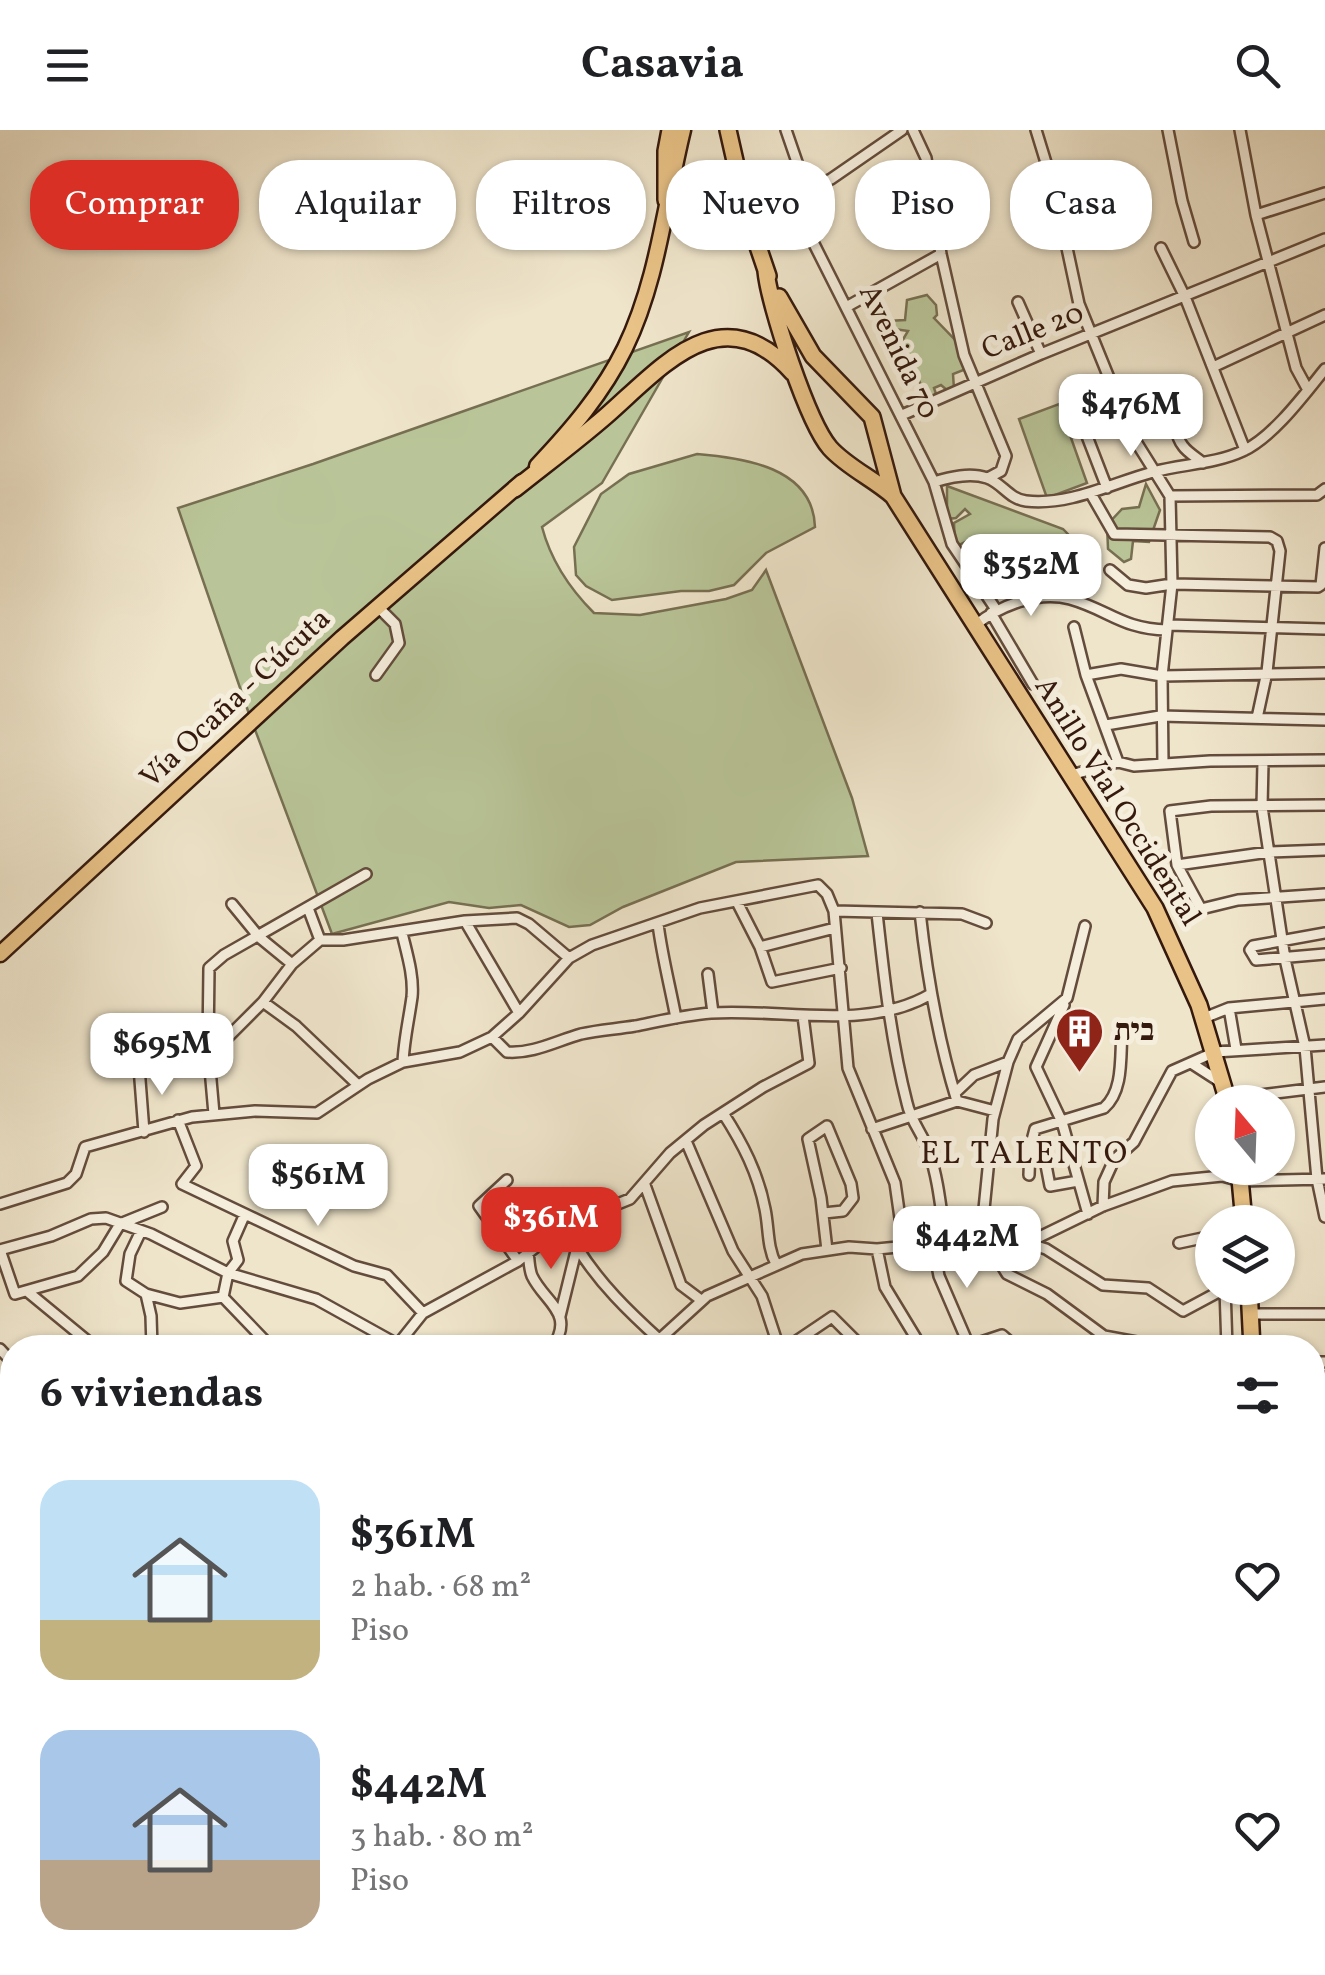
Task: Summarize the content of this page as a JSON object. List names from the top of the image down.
{
  "streets": {
    "highway": ["Anillo Vial Occidental"],
    "main road": ["Vía Ocaña - Cúcuta"],
    "street": ["Calle 20", "Avenida 70"]
  },
  "crossings": [
    ["Calle 20", "Avenida 70"]
  ],
  "districts": ["EL TALENTO"],
  "places": {
    "building": ["בית"]
  },
  "north": "top",
  "page": {
    "header": "Casavia",
    "chip": [
      "Comprar",
      "Alquilar",
      "Filtros",
      "Nuevo",
      "Piso",
      "Casa"
    ],
    "price": [
      "$476M",
      "$352M",
      "$695M",
      "$561M",
      "$361M",
      "$442M"
    ],
    "heading": "6 viviendas",
    "list": [
      {
        "name": "$361M",
        "note": "2 hab. · 68 m² · Piso"
      },
      {
        "name": "$442M",
        "note": "3 hab. · 80 m² · Piso"
      }
    ]
  }
}
